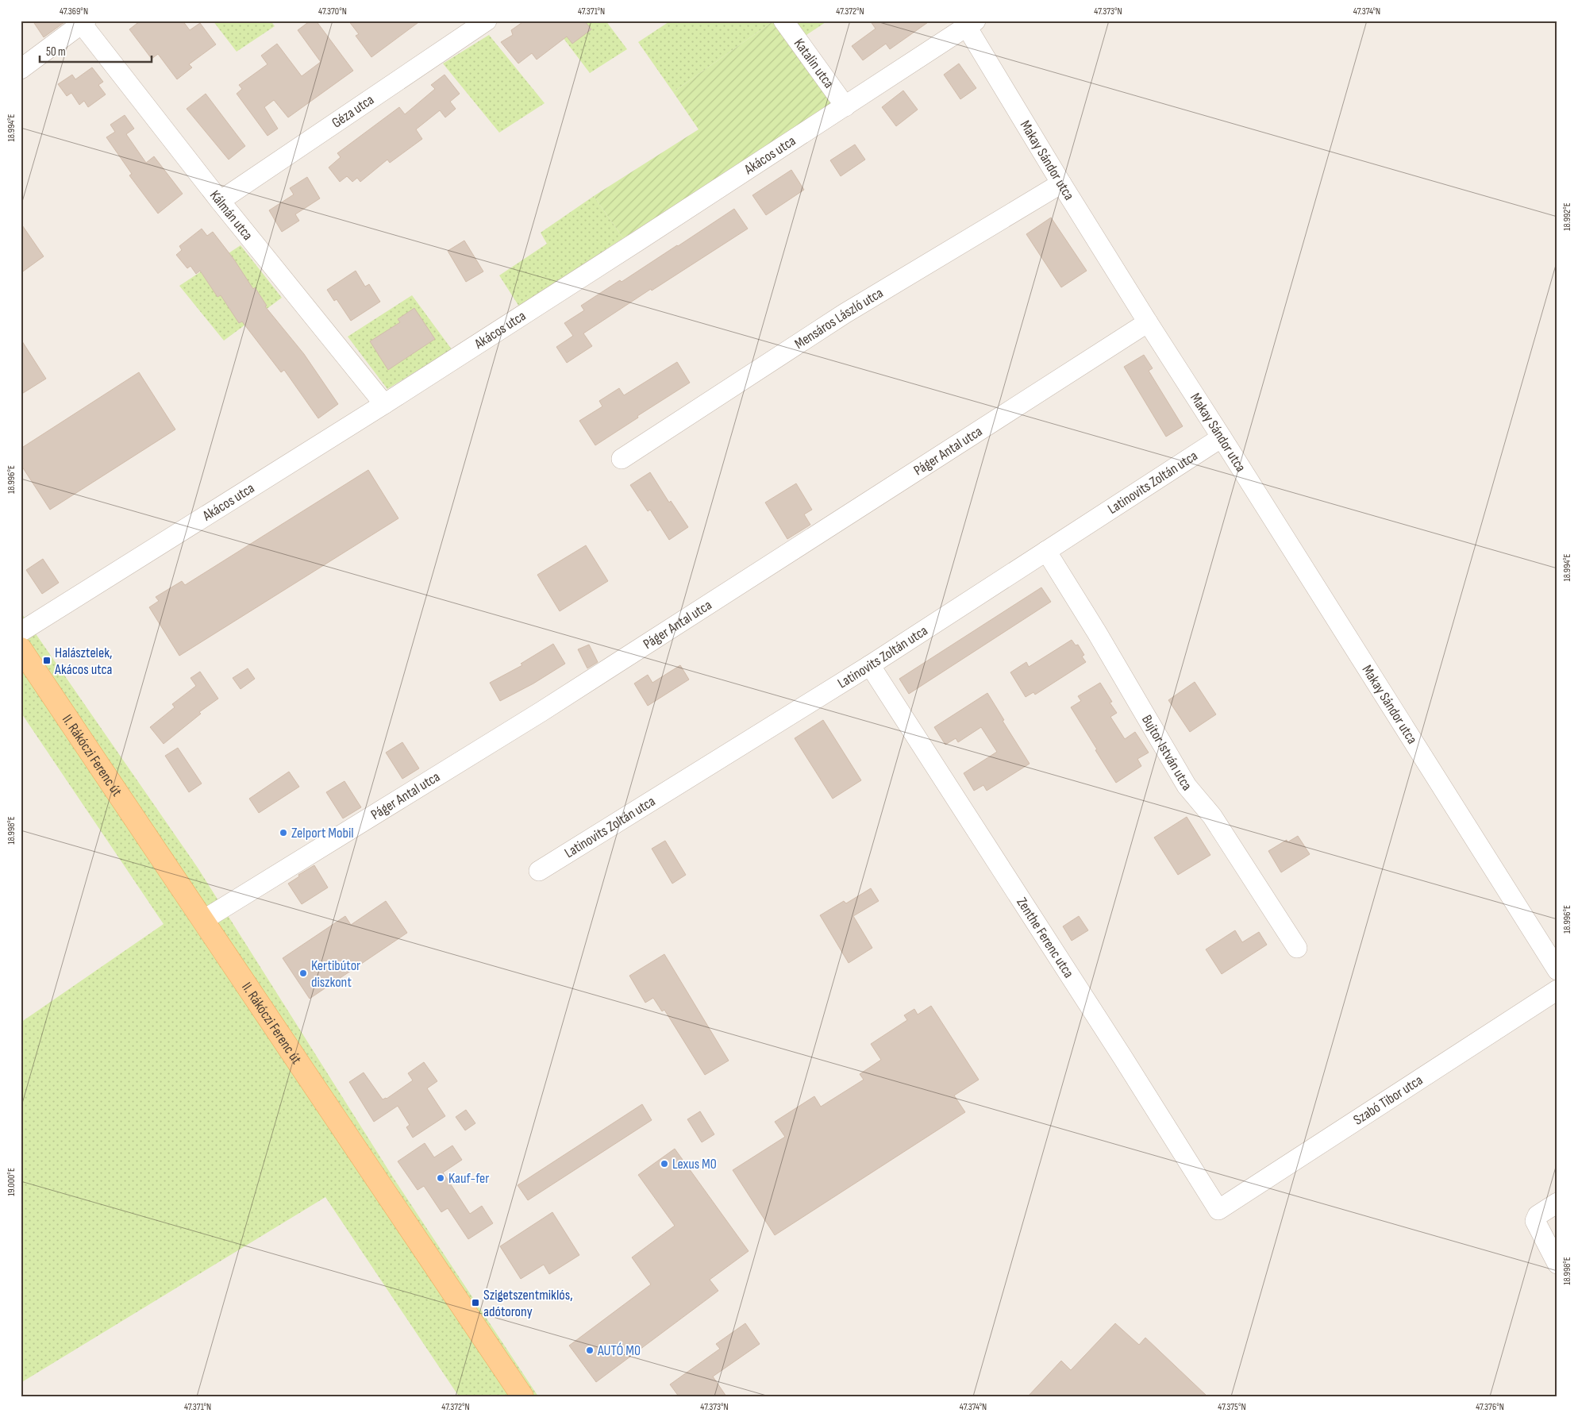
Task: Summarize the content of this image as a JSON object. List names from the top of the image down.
{
  "streets": {
    "main road": ["II. Rákóczi Ferenc út"],
    "street": [
      "Katalin utca",
      "Géza utca",
      "Akácos utca",
      "Makay Sándor utca",
      "Kálmán utca",
      "Mensáros László utca",
      "Páger Antal utca",
      "Latinovits Zoltán utca",
      "Bujtor István utca",
      "Zenthe Ferenc utca",
      "Szabó Tibor utca"
    ]
  },
  "crossings": [
    ["Katalin utca", "Akácos utca"],
    ["Géza utca", "Kálmán utca"],
    ["Akácos utca", "Makay Sándor utca"],
    ["Akácos utca", "Kálmán utca"],
    ["Makay Sándor utca", "Mensáros László utca"],
    ["Makay Sándor utca", "Páger Antal utca"],
    ["Makay Sándor utca", "Latinovits Zoltán utca"],
    ["Páger Antal utca", "II. Rákóczi Ferenc út"],
    ["Latinovits Zoltán utca", "Bujtor István utca"],
    ["Latinovits Zoltán utca", "Zenthe Ferenc utca"],
    ["Zenthe Ferenc utca", "Szabó Tibor utca"]
  ],
  "places": {
    "transit": ["Halásztelek, Akácos utca", "Szigetszentmiklós, adótorony"],
    "other": [
      "Zelport Mobil",
      "Kertibútor diszkont",
      "Lexus M0",
      "Kauf-fer",
      "AUTÓ M0"
    ]
  },
  "scale_bar": "50 m",
  "coordinates": [
    "47.369°N",
    "47.370°N",
    "47.371°N",
    "47.372°N",
    "47.373°N",
    "47.374°N",
    "18.994°E",
    "18.992°E",
    "18.996°E",
    "18.998°E",
    "19.000°E",
    "47.375°N",
    "47.376°N"
  ]
}
